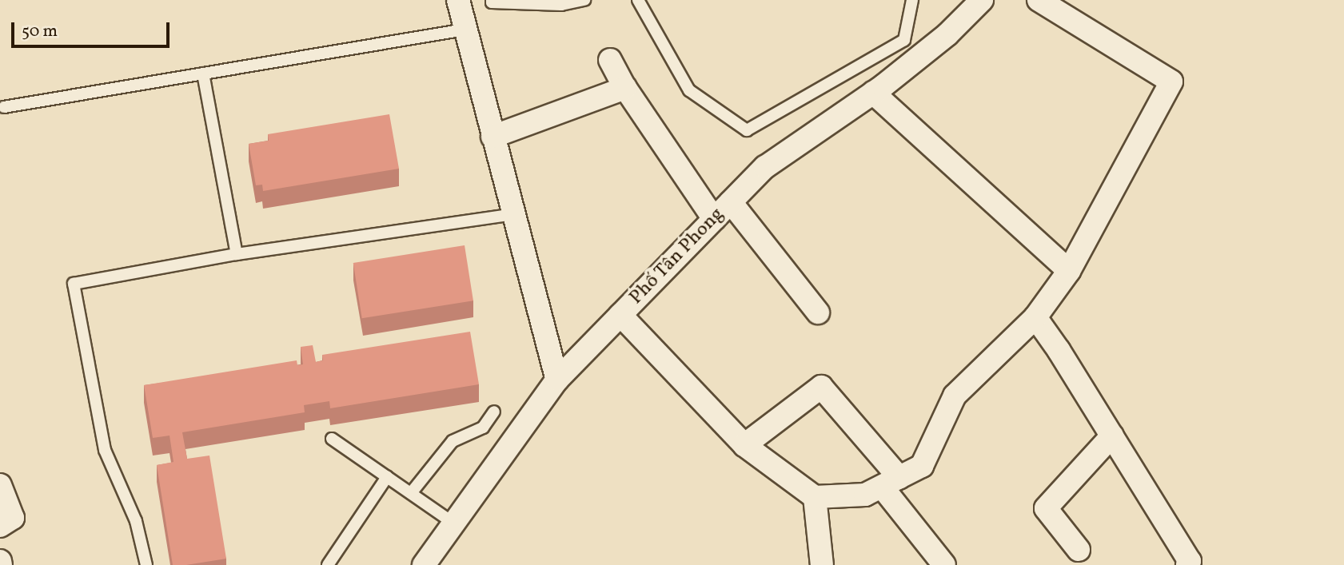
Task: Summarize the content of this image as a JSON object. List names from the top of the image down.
{
  "streets": {
    "street": ["Phố Tân Phong"]
  },
  "scale_bar": "50 m"
}
